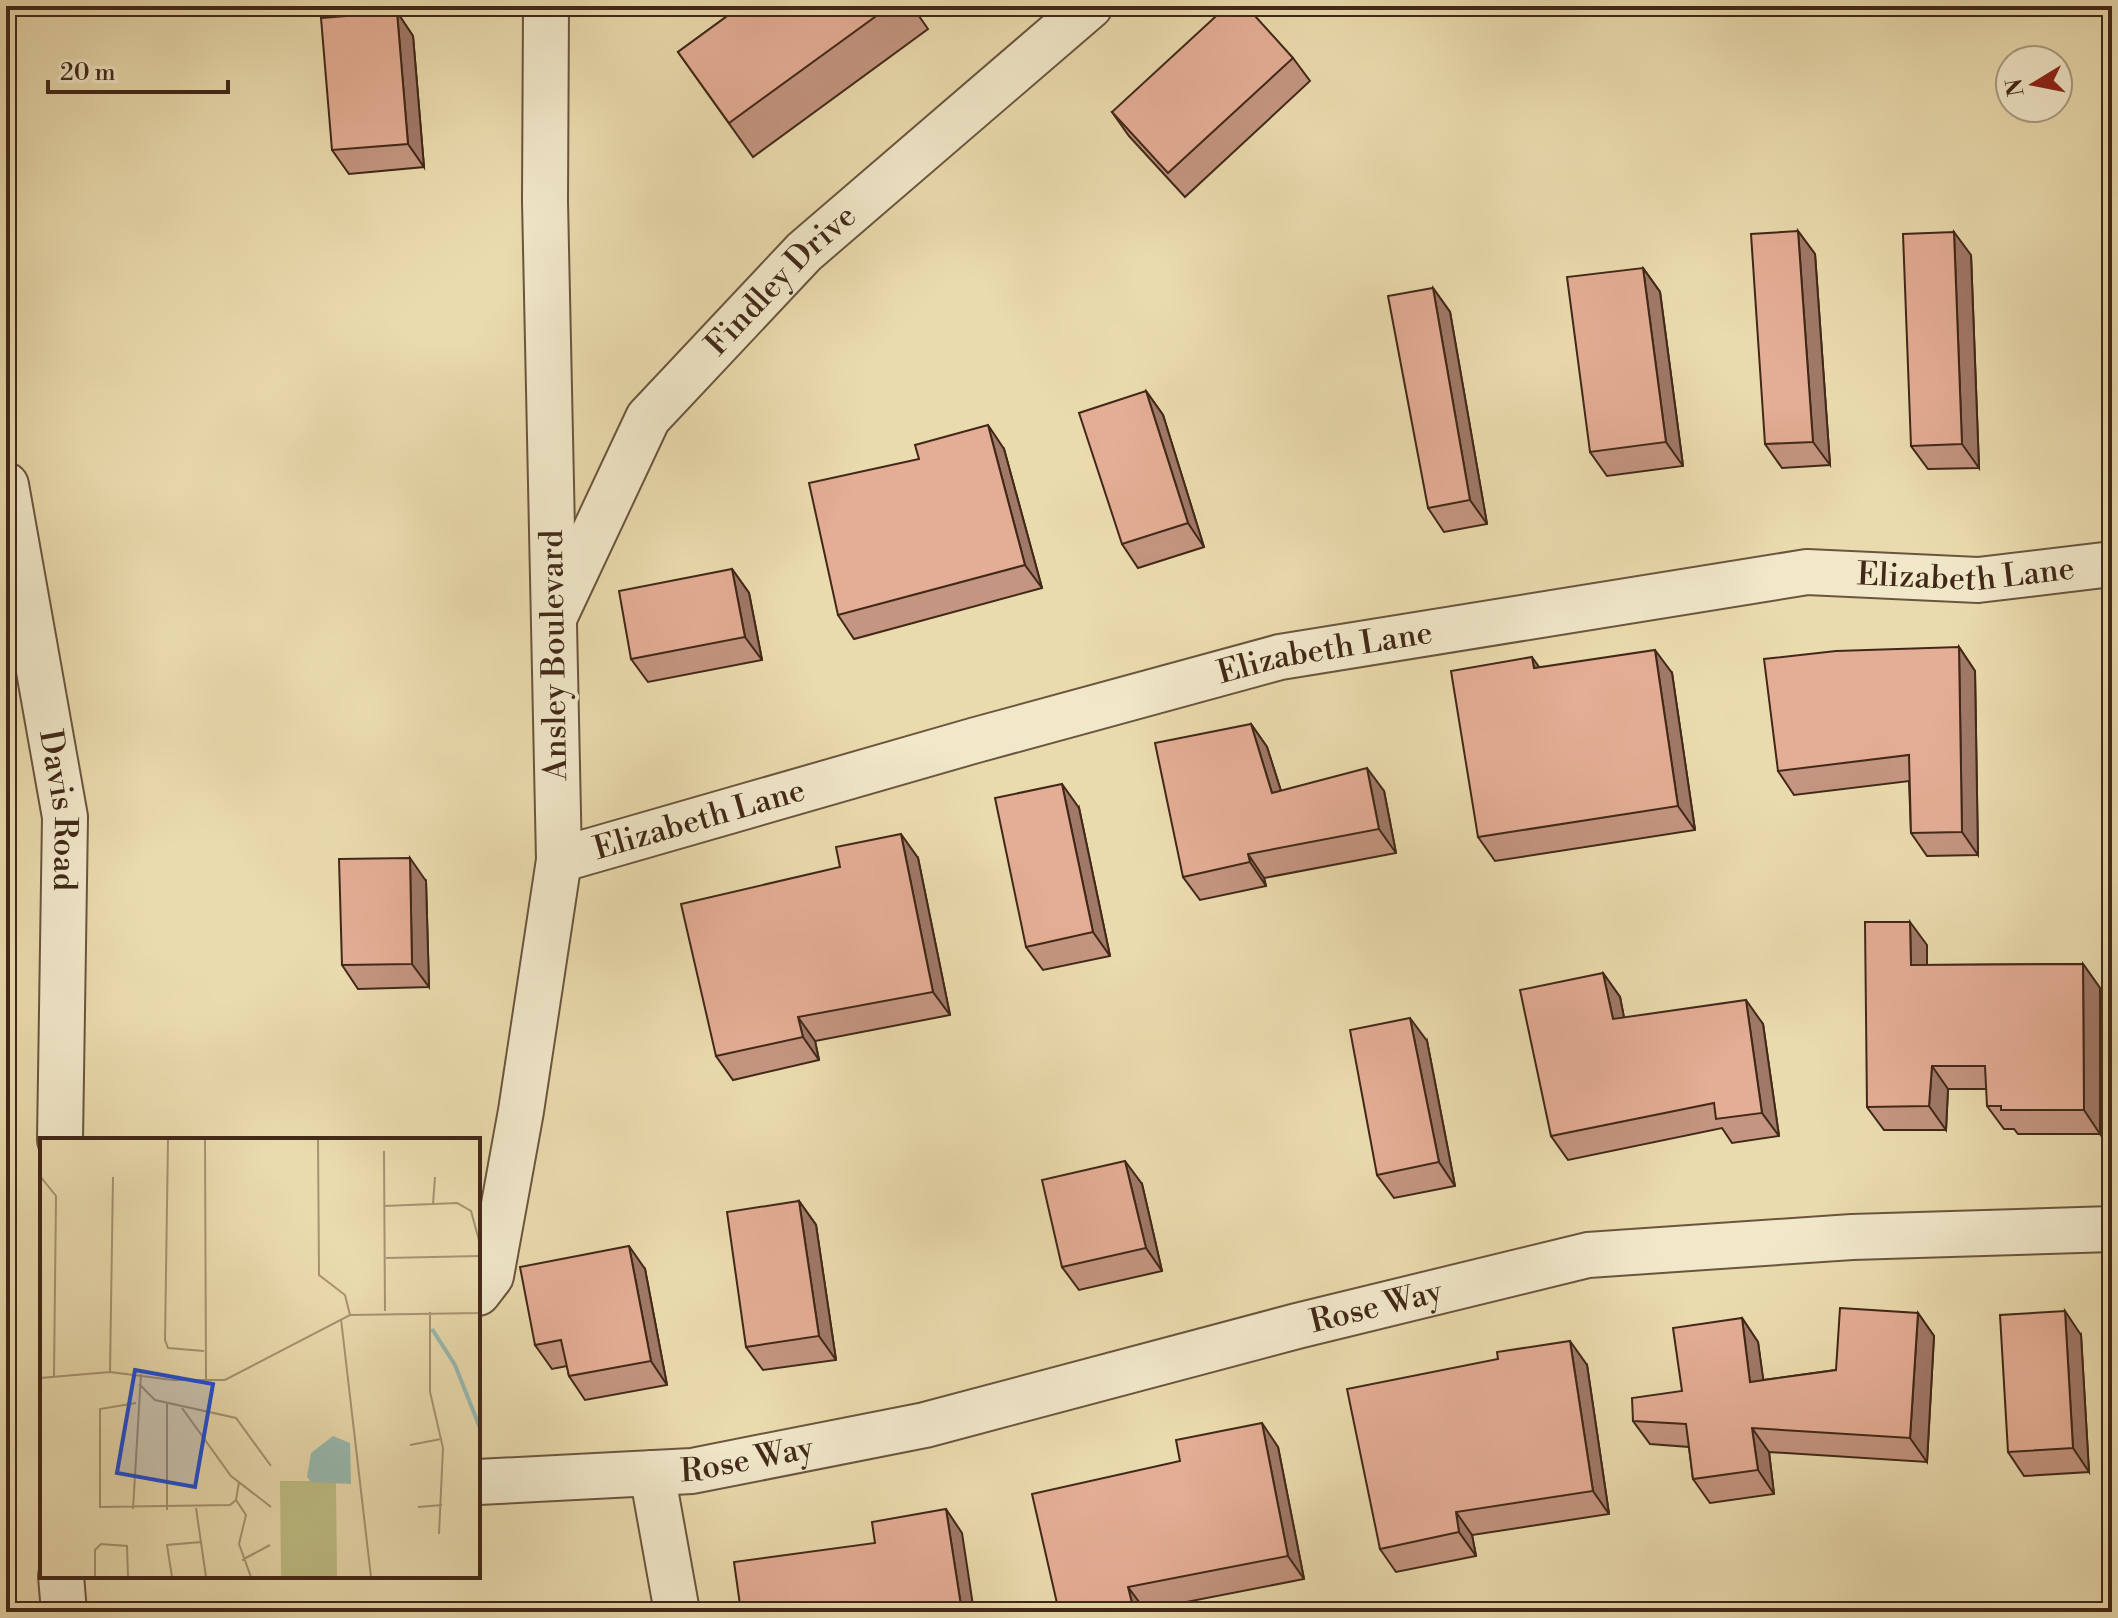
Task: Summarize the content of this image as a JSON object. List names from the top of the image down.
{
  "streets": {
    "street": [
      "Findley Drive",
      "Elizabeth Lane",
      "Ansley Boulevard",
      "Davis Road",
      "Rose Way"
    ]
  },
  "crossings": [
    ["Findley Drive", "Ansley Boulevard"],
    ["Elizabeth Lane", "Ansley Boulevard"]
  ],
  "scale_bar": "20 m",
  "north": "left"
}
